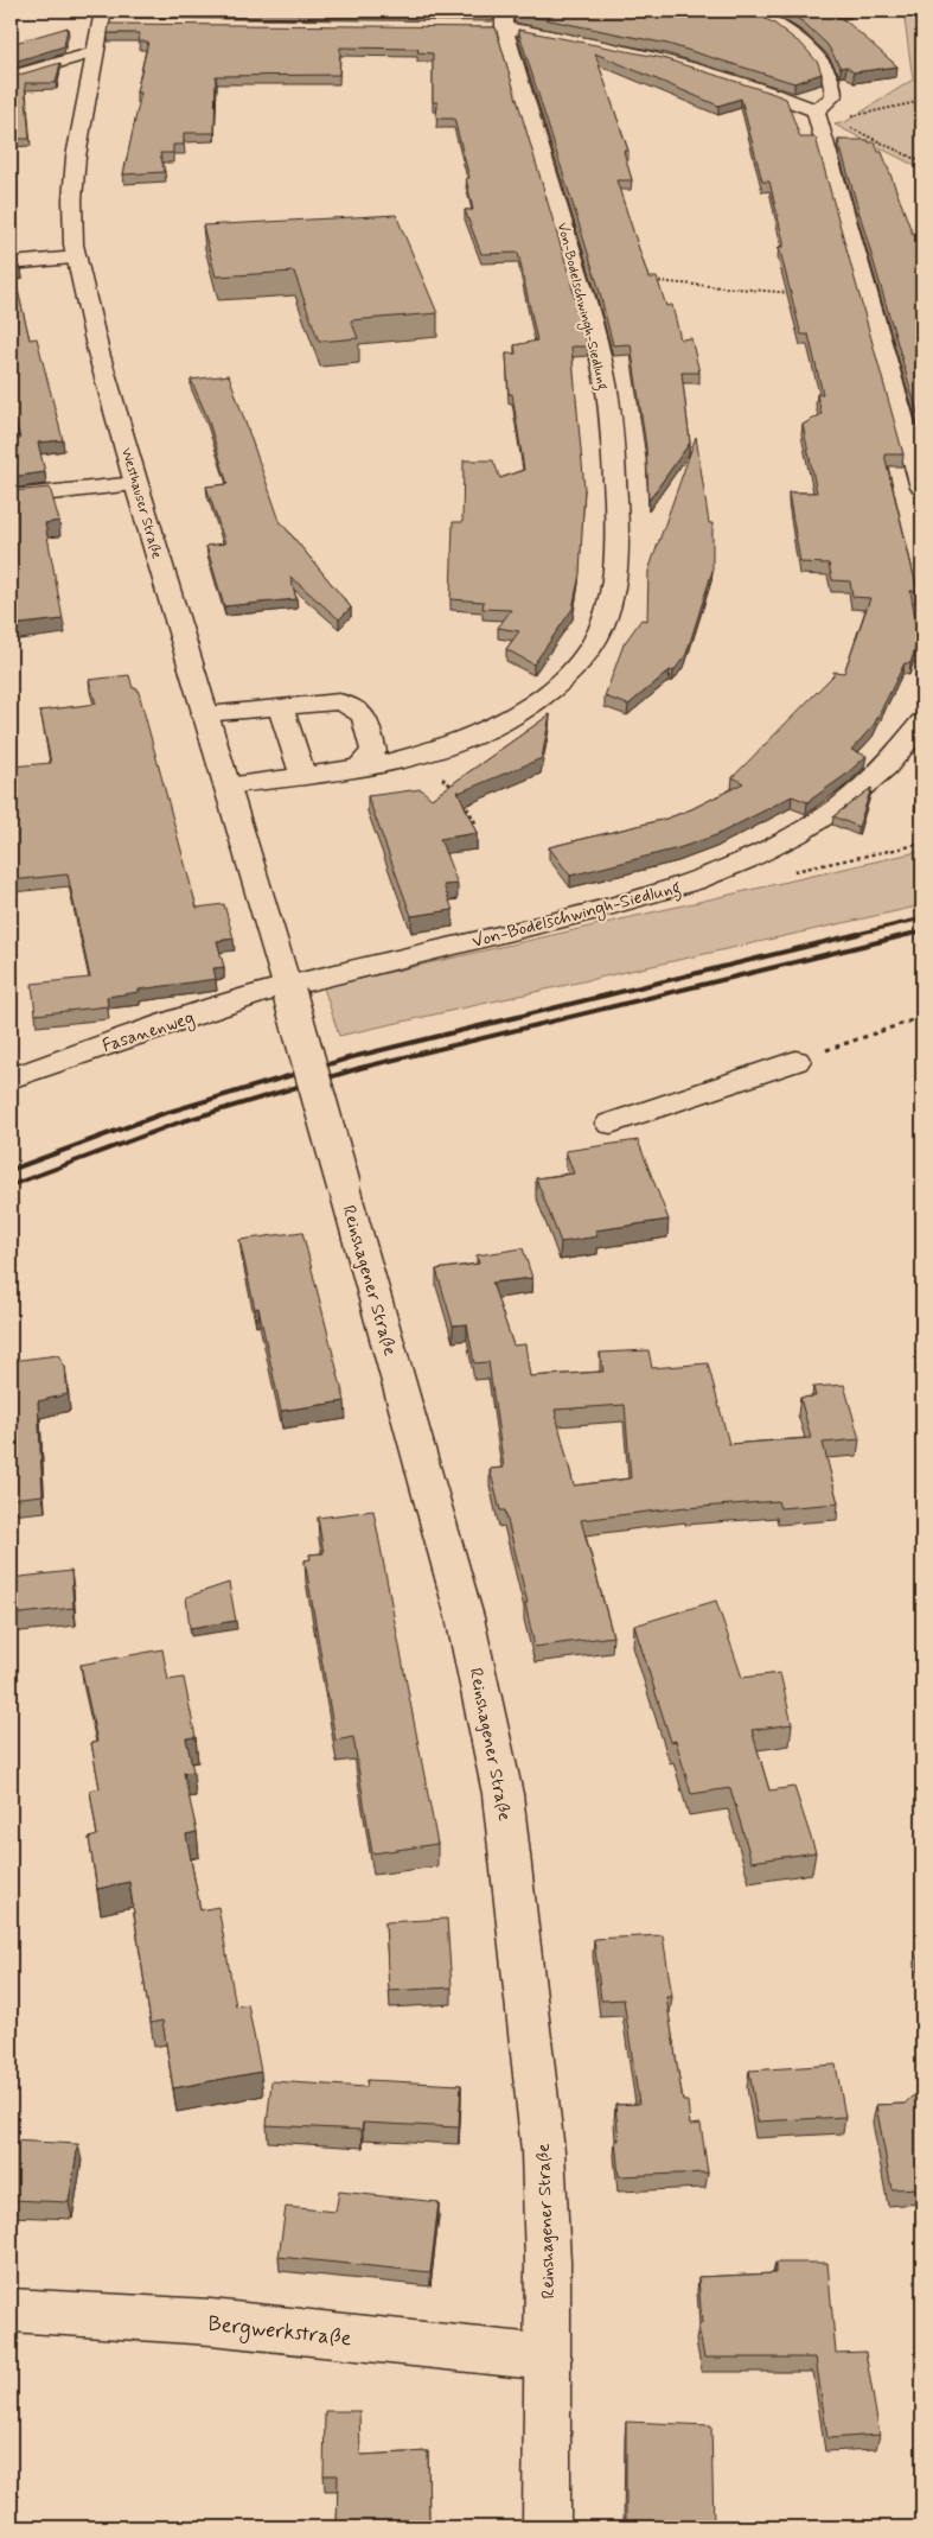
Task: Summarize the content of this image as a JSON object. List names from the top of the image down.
{
  "streets": {
    "street": [
      "Von-Bodelschwingh-Siedlung",
      "Westhauser Straße",
      "Fasanenweg",
      "Reinshagener Straße",
      "Bergwerkstraße"
    ]
  },
  "crossings": [
    ["Von-Bodelschwingh-Siedlung", "Westhauser Straße"],
    ["Von-Bodelschwingh-Siedlung", "Fasanenweg"],
    ["Von-Bodelschwingh-Siedlung", "Reinshagener Straße"],
    ["Westhauser Straße", "Fasanenweg"],
    ["Westhauser Straße", "Reinshagener Straße"],
    ["Fasanenweg", "Reinshagener Straße"],
    ["Reinshagener Straße", "Bergwerkstraße"]
  ]
}
